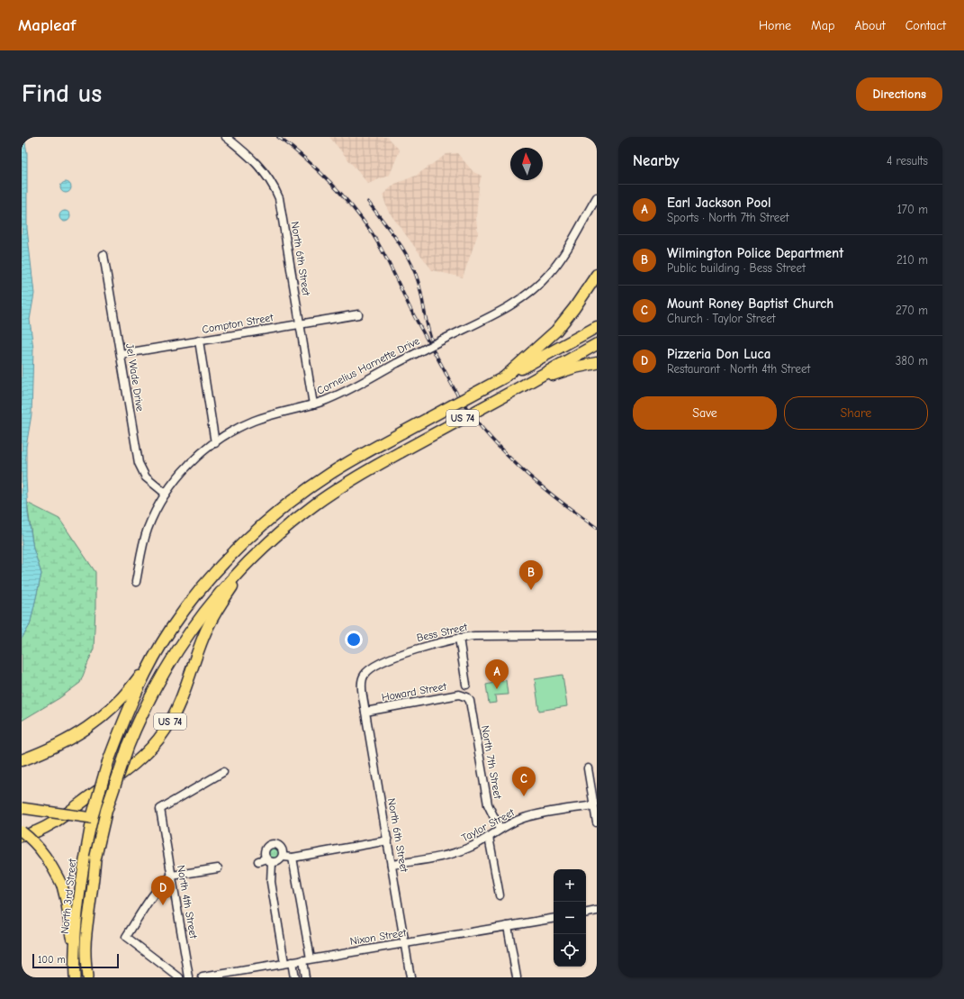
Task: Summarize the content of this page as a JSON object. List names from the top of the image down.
{
  "streets": {
    "highway": ["US 74"],
    "main road": ["North 3rd Street"],
    "street": [
      "North 6th Street",
      "Compton Street",
      "Cornelius Harnette Drive",
      "Jel Wade Drive",
      "Bess Street",
      "Howard Street",
      "North 7th Street",
      "Taylor Street",
      "North 4th Street",
      "Nixon Street"
    ]
  },
  "crossings": [
    ["North 6th Street", "Compton Street"],
    ["North 6th Street", "Cornelius Harnette Drive"],
    ["North 6th Street", "Bess Street"],
    ["North 6th Street", "Howard Street"],
    ["North 6th Street", "Taylor Street"],
    ["North 6th Street", "Nixon Street"],
    ["Compton Street", "Jel Wade Drive"],
    ["Cornelius Harnette Drive", "Jel Wade Drive"],
    ["Howard Street", "North 7th Street"],
    ["North 7th Street", "Taylor Street"]
  ],
  "scale_bar": "100 m",
  "north": "top",
  "page": {
    "header": "Mapleaf",
    "nav": [
      "Home",
      "Map",
      "About",
      "Contact"
    ],
    "buttons": [
      "Directions",
      ["Save", "Share"]
    ],
    "title": "Find us",
    "heading": ["Nearby", "4 results"],
    "list": [
      {
        "mark": "A",
        "name": "Earl Jackson Pool",
        "note": "Sports · North 7th Street",
        "value": "170 m"
      },
      {
        "mark": "B",
        "name": "Wilmington Police Department",
        "note": "Public building · Bess Street",
        "value": "210 m"
      },
      {
        "mark": "C",
        "name": "Mount Roney Baptist Church",
        "note": "Church · Taylor Street",
        "value": "270 m"
      },
      {
        "mark": "D",
        "name": "Pizzeria Don Luca",
        "note": "Restaurant · North 4th Street",
        "value": "380 m"
      }
    ],
    "pins": [
      "B",
      "A",
      "C",
      "D"
    ],
    "map_buttons": ["+", "−"],
    "scale": "100 m"
  }
}
